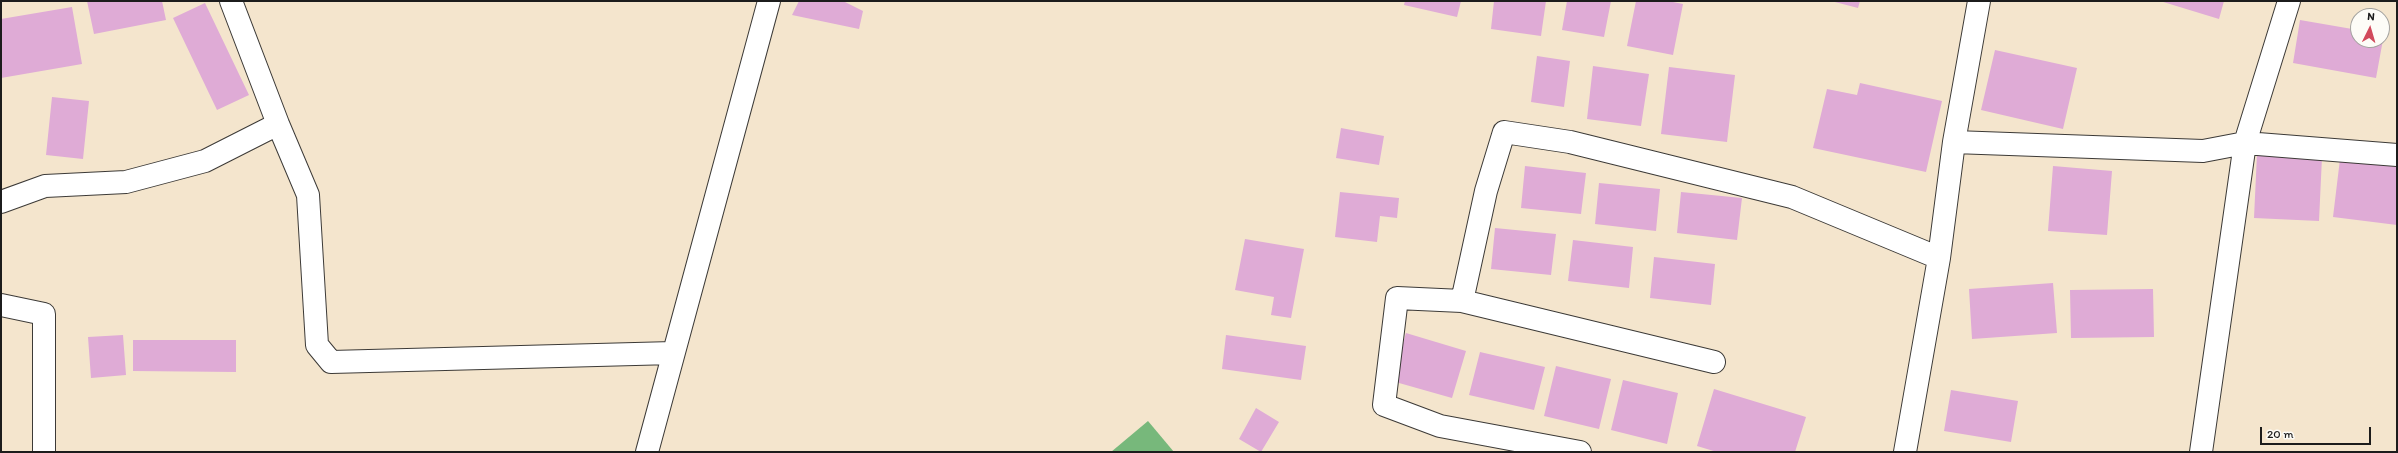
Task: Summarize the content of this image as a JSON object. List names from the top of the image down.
{
  "scale_bar": "20 m",
  "north": "top"
}
